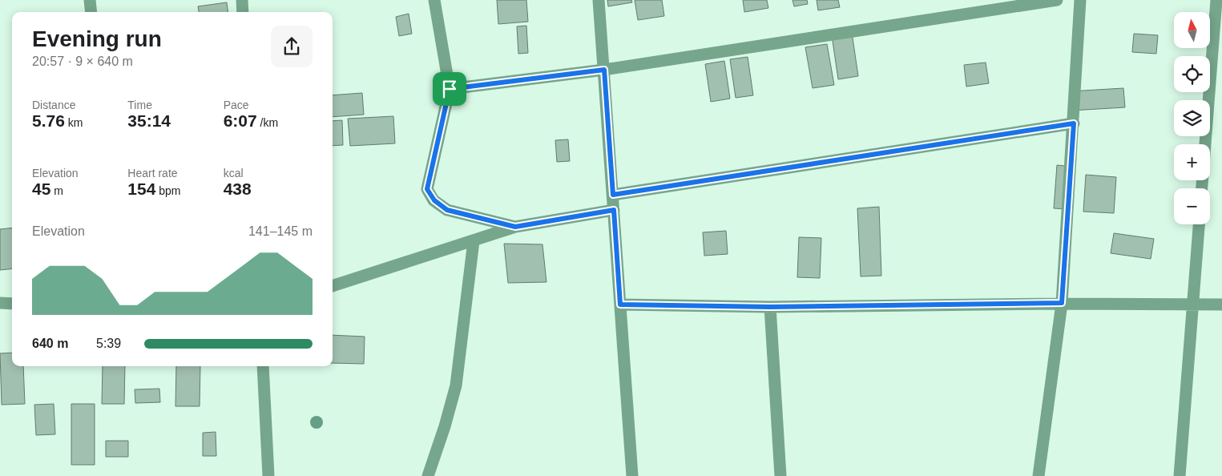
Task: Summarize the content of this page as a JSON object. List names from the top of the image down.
{
  "north": "top",
  "page": {
    "map_buttons": ["+", "−"],
    "heading": ["Evening run", "20:57 · 9 × 640 m"],
    "stats": [
      ["Distance", "5.76 km"],
      ["Time", "35:14"],
      ["Pace", "6:07 /km"],
      ["Elevation", "45 m"],
      ["Heart rate", "154 bpm"],
      ["kcal", "438"]
    ],
    "chart": ["Elevation", "141–145 m"],
    "list": [
      {
        "name": "640 m",
        "note": "5:39"
      }
    ]
  }
}
